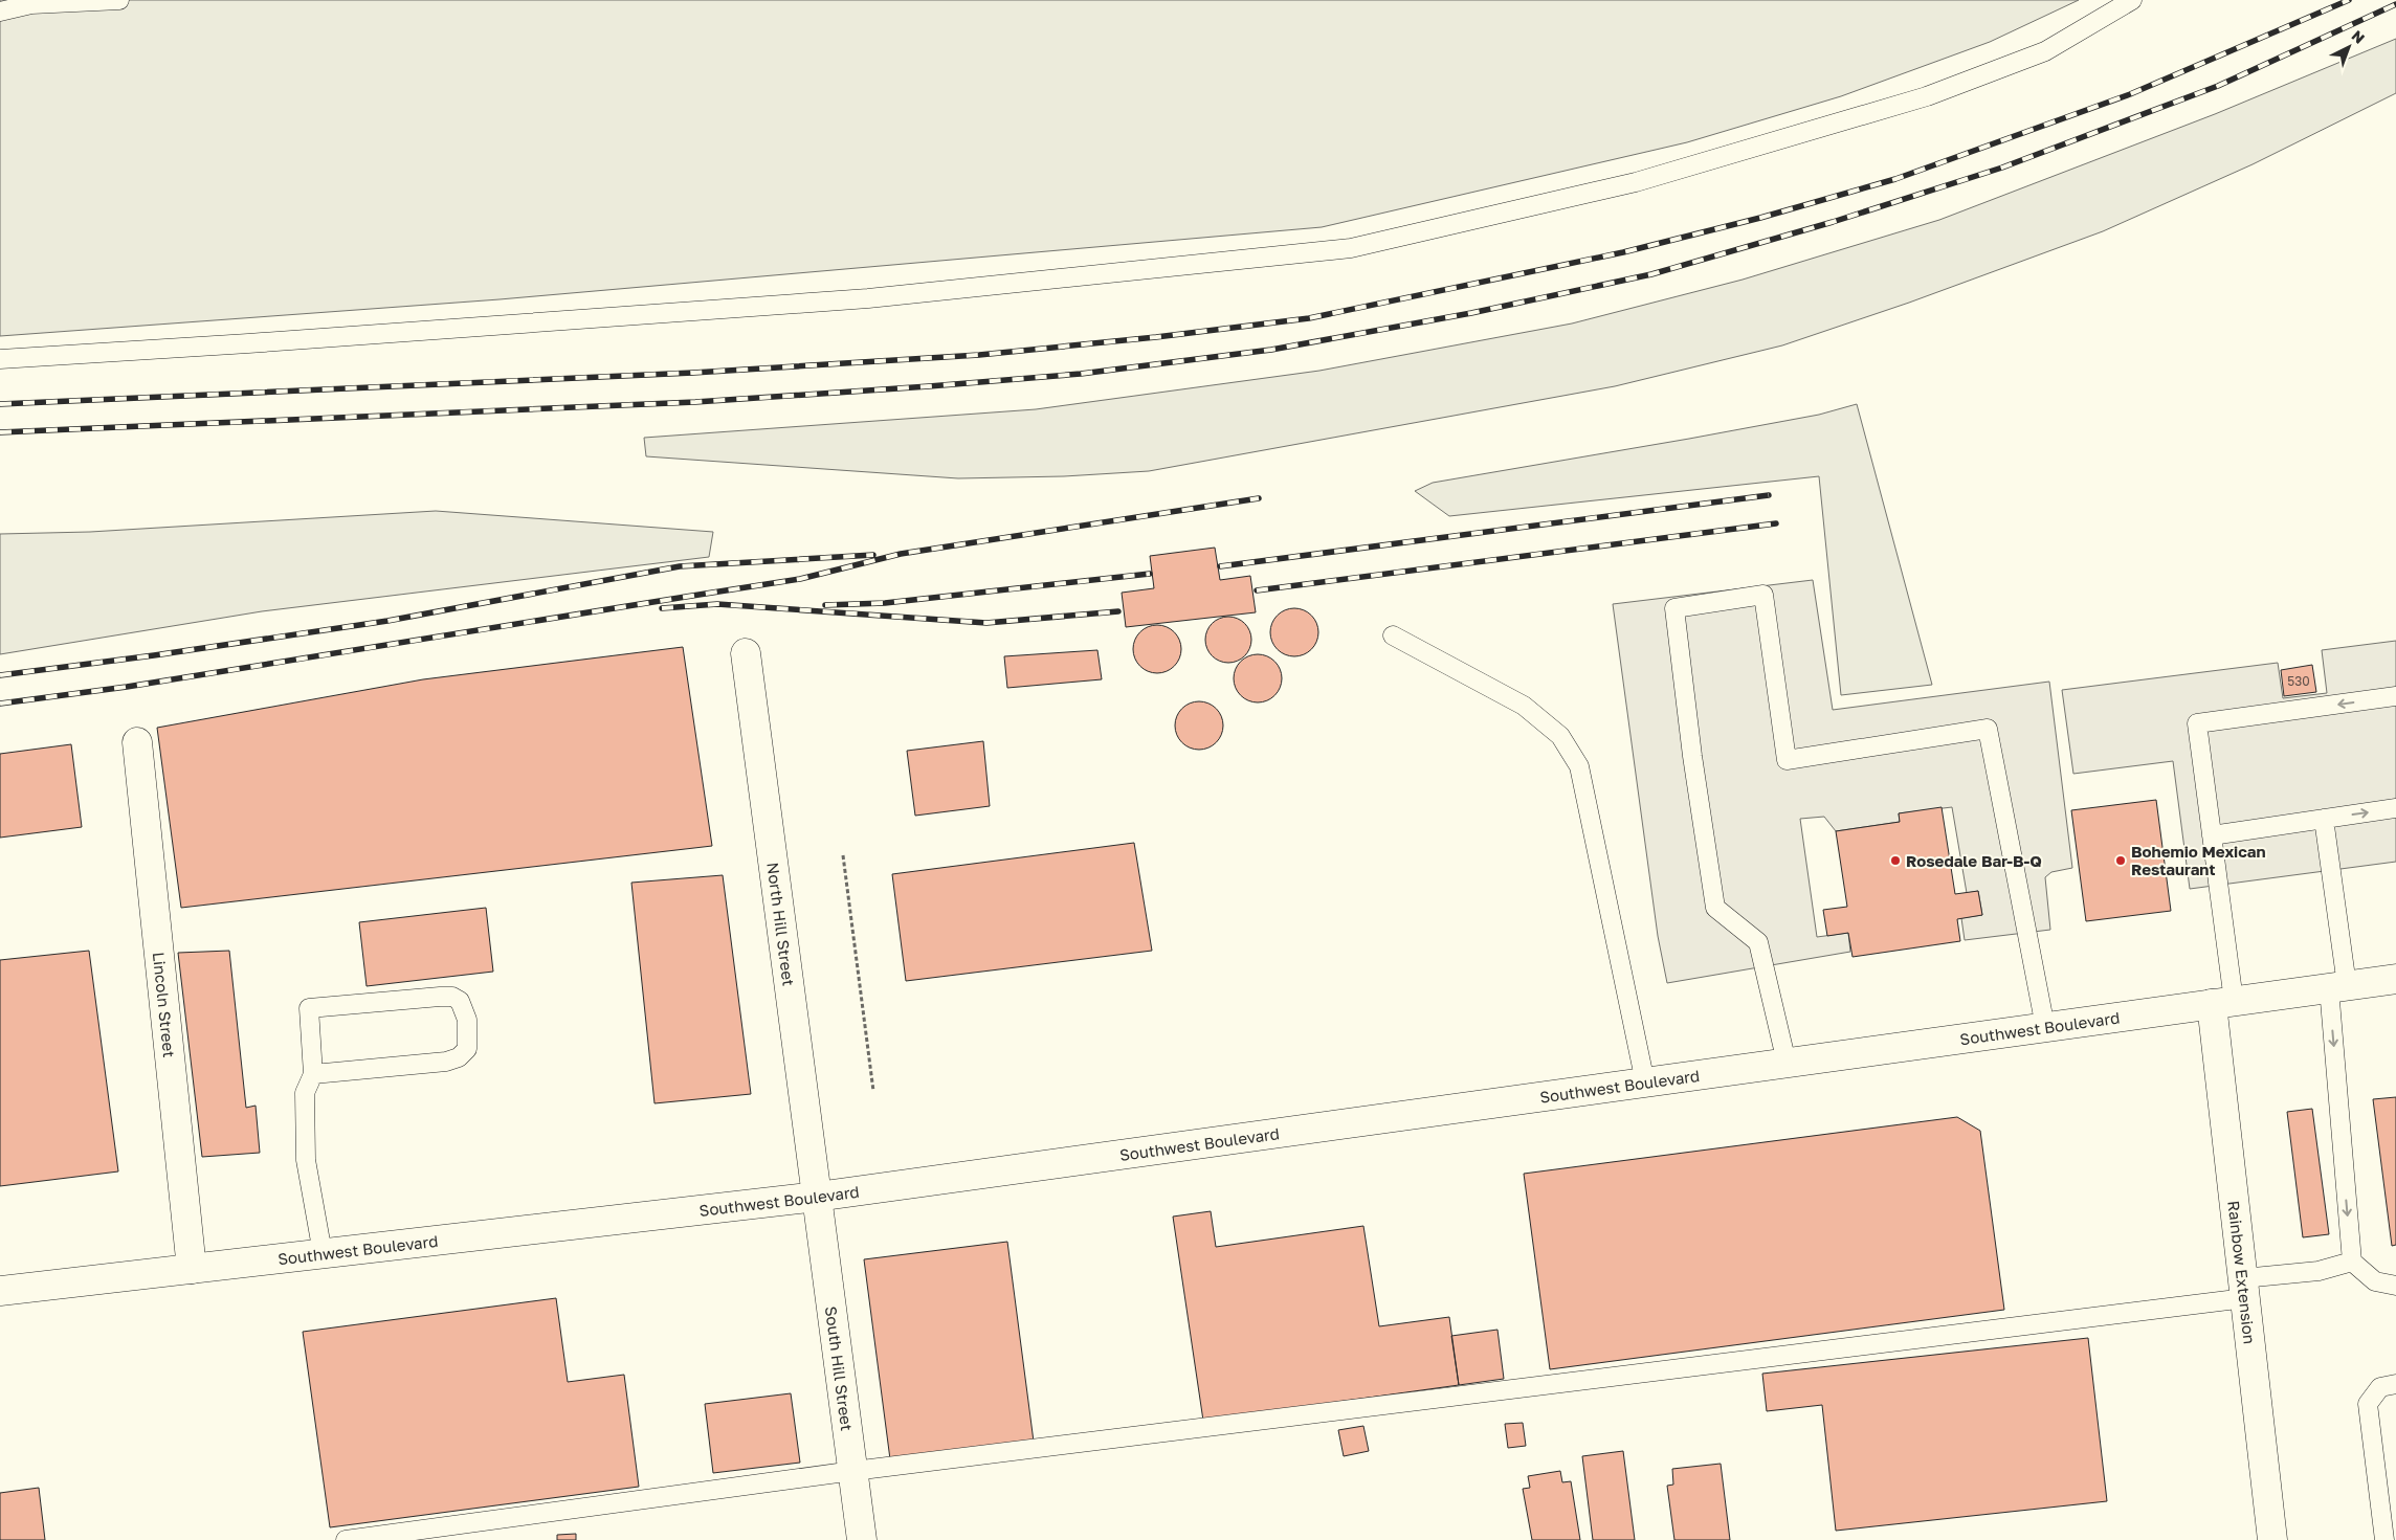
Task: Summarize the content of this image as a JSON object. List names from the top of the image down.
{
  "streets": {
    "main road": [
      "North Hill Street",
      "Lincoln Street",
      "Southwest Boulevard",
      "Rainbow Extension",
      "South Hill Street"
    ]
  },
  "crossings": [
    ["North Hill Street", "Southwest Boulevard"],
    ["North Hill Street", "South Hill Street"],
    ["Lincoln Street", "Southwest Boulevard"],
    ["Southwest Boulevard", "Rainbow Extension"],
    ["Southwest Boulevard", "South Hill Street"]
  ],
  "places": ["Rosedale Bar-B-Q", "Bohemio Mexican Restaurant"],
  "house_numbers": ["530"],
  "north": "top right"
}
